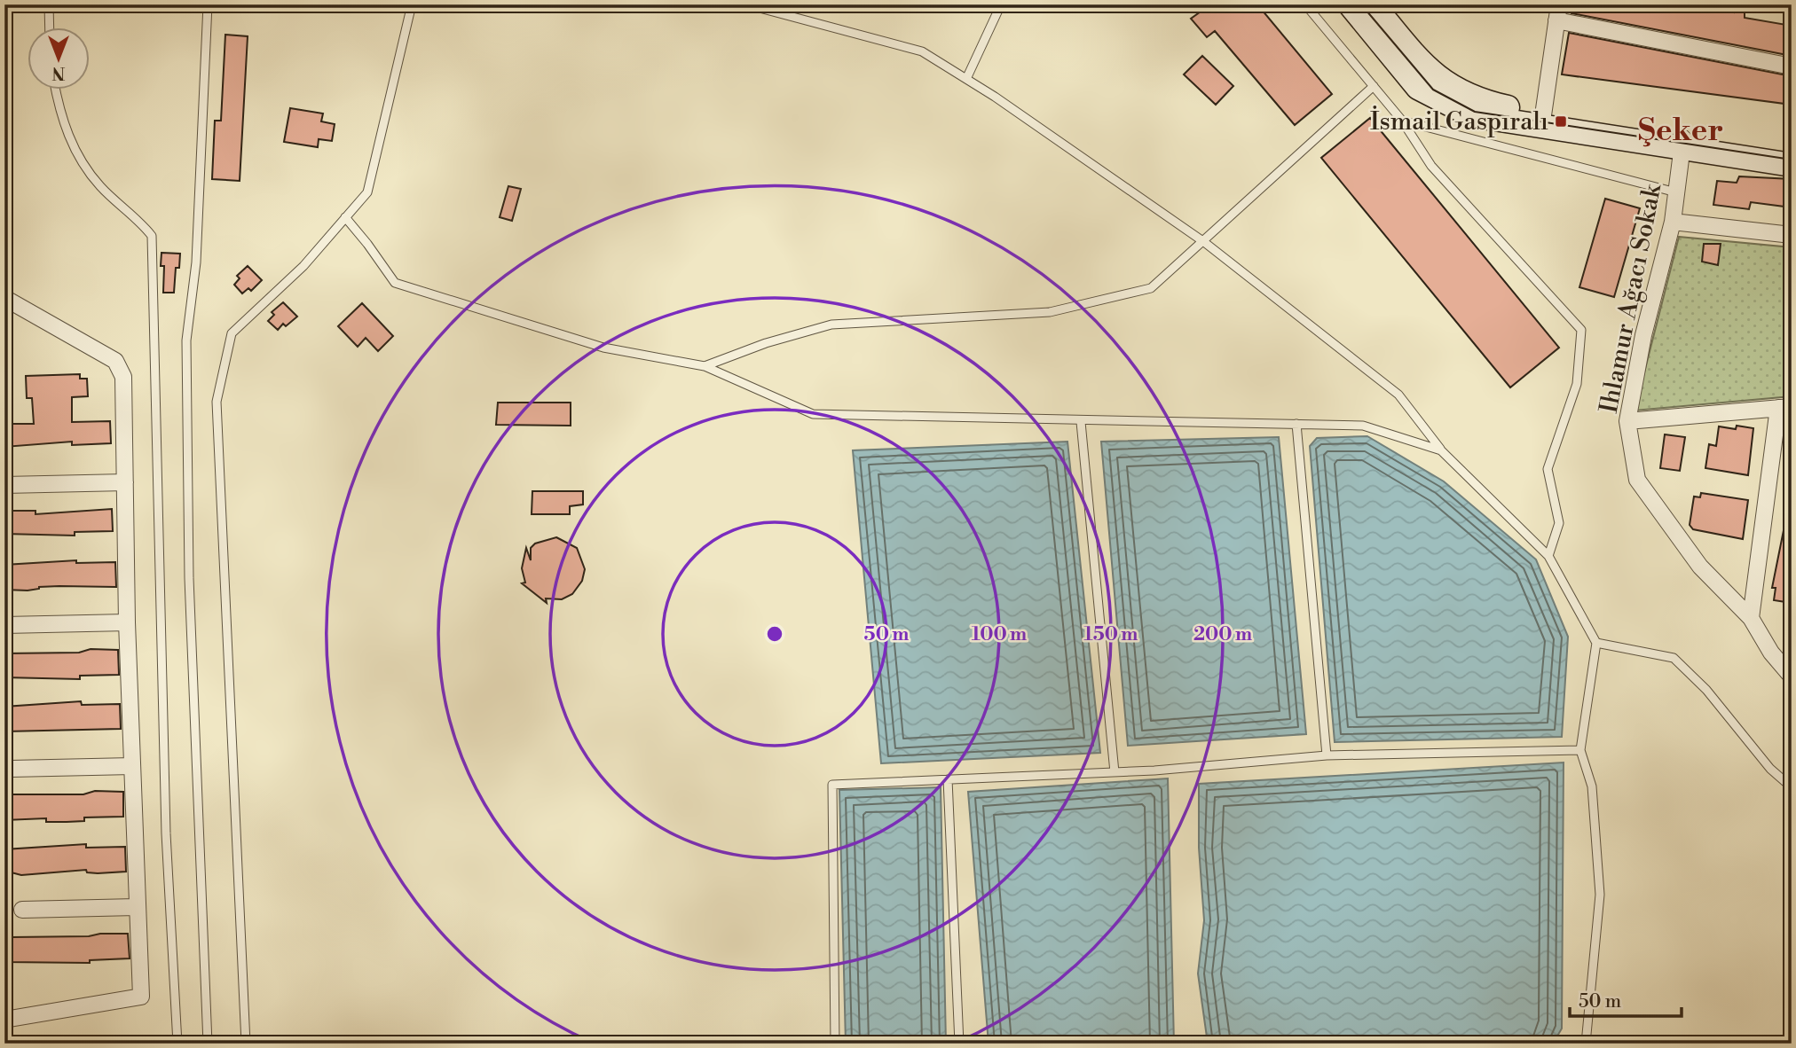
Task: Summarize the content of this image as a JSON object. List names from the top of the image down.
{
  "streets": {
    "street": ["Ihlamur Ağacı Sokak"]
  },
  "districts": ["Şeker"],
  "places": {
    "transit": ["İsmail Gaspıralı"]
  },
  "scale_bar": "50 m",
  "north": "bottom",
  "rings": [
    "50 m",
    "100 m",
    "150 m",
    "200 m"
  ]
}
